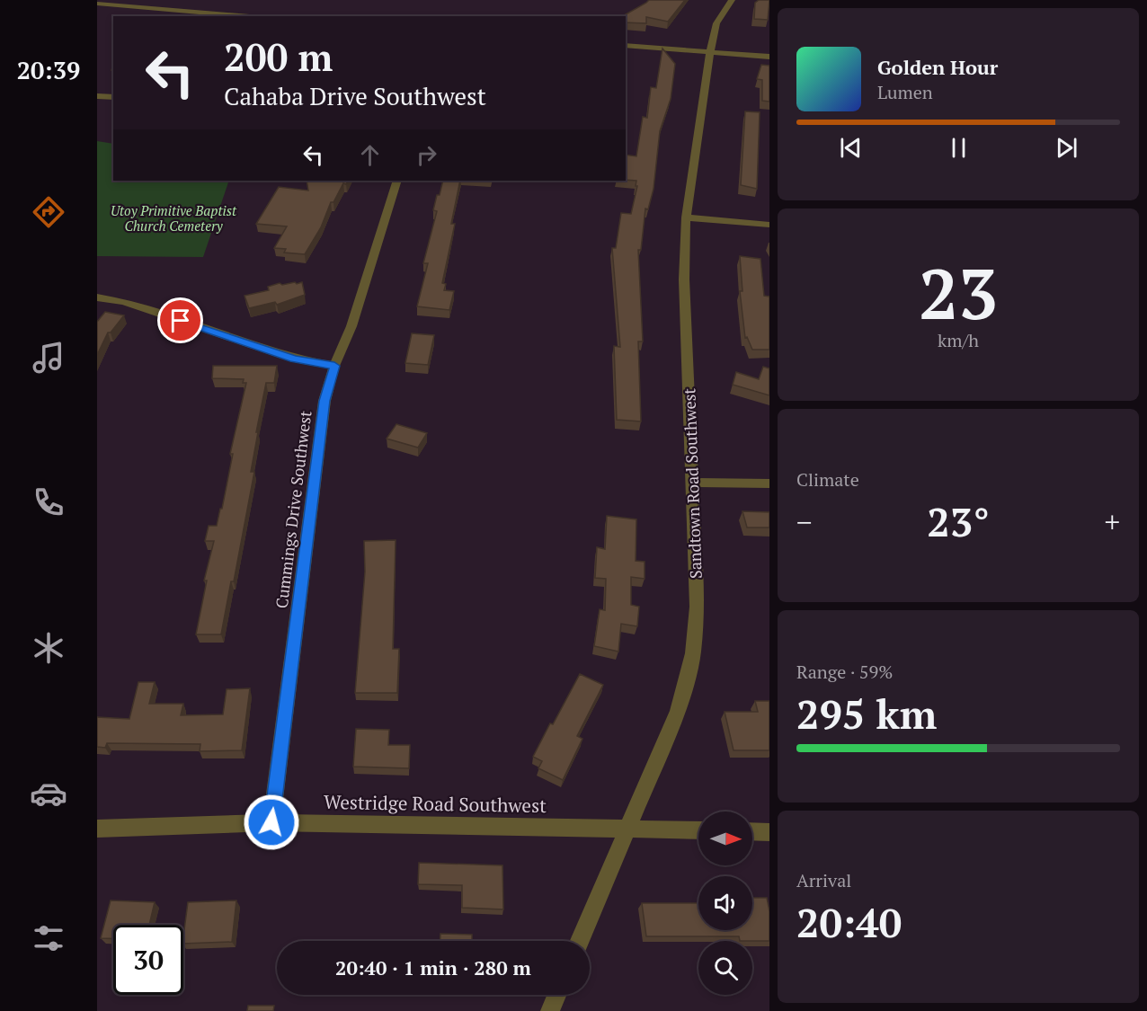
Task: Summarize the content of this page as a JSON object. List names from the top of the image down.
{
  "streets": {
    "street": ["Sandtown Road Southwest", "Cummings Drive Southwest", "Westridge Road Southwest"]
  },
  "crossings": [
    ["Sandtown Road Southwest", "Westridge Road Southwest"],
    ["Cummings Drive Southwest", "Westridge Road Southwest"]
  ],
  "parks": ["Utoy Primitive Baptist Church Cemetery"],
  "north": "right",
  "page": {
    "tabs": "20:39",
    "turn": ["200 m", "Cahaba Drive Southwest"],
    "song": ["Golden Hour", "Lumen"],
    "tile": [
      ["23", "km/h"],
      "Climate",
      ["Range · 59%", "295 km"],
      ["Arrival", "20:40"]
    ],
    "heat": ["−", "23°", "+"],
    "limit": "30",
    "trip": "20:40 · 1 min · 280 m"
  }
}
